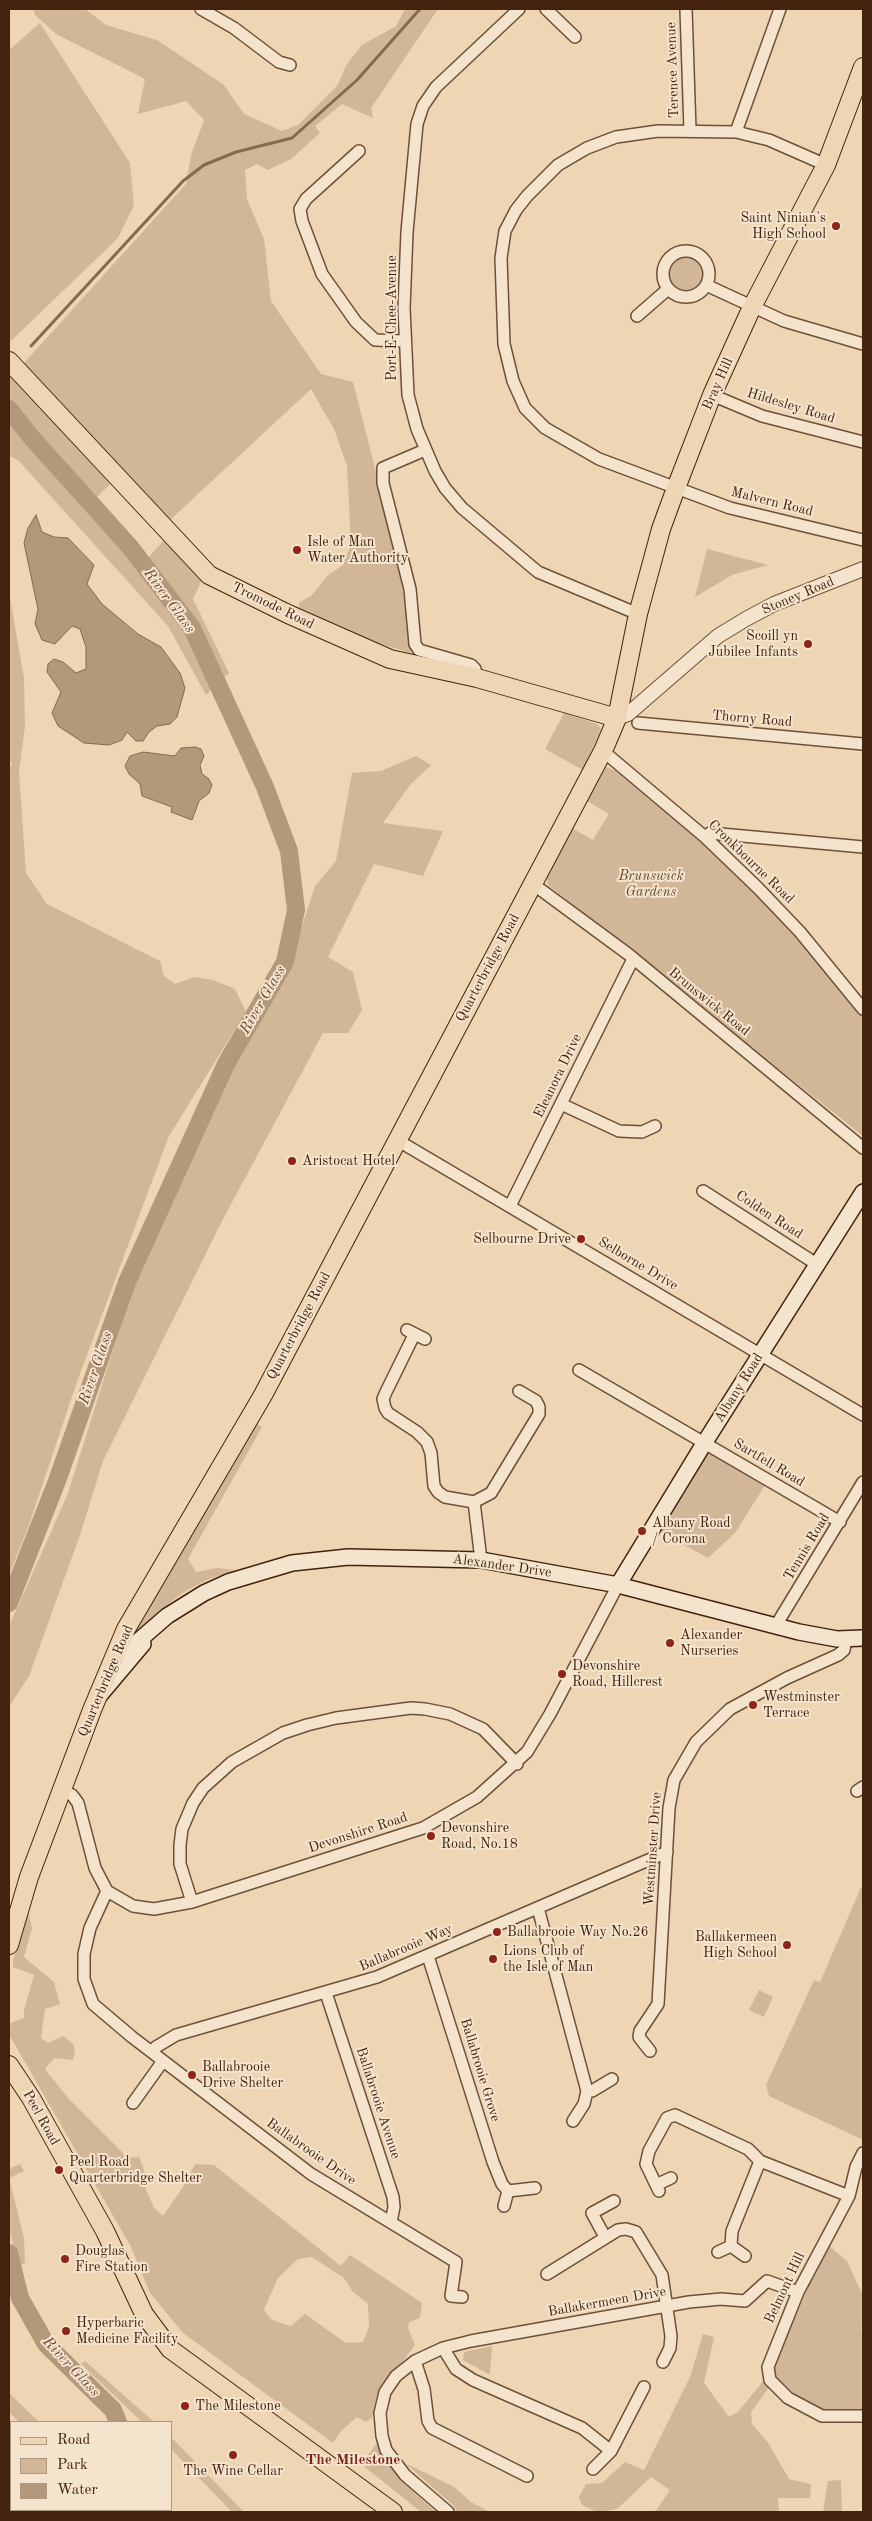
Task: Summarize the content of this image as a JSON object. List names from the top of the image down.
{
  "streets": {
    "main road": [
      "Bray Hill",
      "Tromode Road",
      "Quarterbridge Road",
      "Albany Road",
      "Alexander Drive",
      "Peel Road"
    ],
    "street": [
      "Terence Avenue",
      "Port-E-Chee-Avenue",
      "Hildesley Road",
      "Malvern Road",
      "Stoney Road",
      "Thorny Road",
      "Cronkbourne Road",
      "Brunswick Road",
      "Eleanora Drive",
      "Colden Road",
      "Selborne Drive",
      "Sartfell Road",
      "Tennis Road",
      "Devonshire Road",
      "Westminster Drive",
      "Ballabrooie Way",
      "Ballabrooie Grove",
      "Ballabrooie Avenue",
      "Ballabrooie Drive",
      "Belmont Hill",
      "Ballakermeen Drive"
    ]
  },
  "crossings": [
    ["Terence Avenue", "Malvern Road"],
    ["Port-E-Chee-Avenue", "Bray Hill"],
    ["Bray Hill", "Hildesley Road"],
    ["Bray Hill", "Malvern Road"],
    ["Bray Hill", "Stoney Road"],
    ["Bray Hill", "Tromode Road"],
    ["Bray Hill", "Quarterbridge Road"],
    ["Stoney Road", "Tromode Road"],
    ["Stoney Road", "Quarterbridge Road"],
    ["Tromode Road", "Quarterbridge Road"],
    ["Cronkbourne Road", "Quarterbridge Road"],
    ["Quarterbridge Road", "Brunswick Road"],
    ["Quarterbridge Road", "Selborne Drive"],
    ["Quarterbridge Road", "Alexander Drive"],
    ["Brunswick Road", "Eleanora Drive"],
    ["Eleanora Drive", "Selborne Drive"],
    ["Colden Road", "Albany Road"],
    ["Selborne Drive", "Albany Road"],
    ["Albany Road", "Sartfell Road"],
    ["Albany Road", "Alexander Drive"],
    ["Albany Road", "Devonshire Road"],
    ["Sartfell Road", "Tennis Road"],
    ["Tennis Road", "Alexander Drive"],
    ["Alexander Drive", "Devonshire Road"],
    ["Alexander Drive", "Westminster Drive"],
    ["Devonshire Road", "Ballabrooie Drive"],
    ["Westminster Drive", "Ballabrooie Way"],
    ["Ballabrooie Way", "Ballabrooie Grove"],
    ["Ballabrooie Way", "Ballabrooie Avenue"],
    ["Ballabrooie Way", "Ballabrooie Drive"],
    ["Ballabrooie Avenue", "Ballabrooie Drive"],
    ["Belmont Hill", "Ballakermeen Drive"]
  ],
  "districts": ["The Milestone"],
  "water": ["River Glass"],
  "parks": ["Brunswick Gardens"],
  "places": [
    "Saint Ninian's High School",
    "Isle of Man Water Authority",
    "Scoill yn Jubilee Infants",
    "Aristocat Hotel",
    "Selbourne Drive",
    "Albany Road / Corona",
    "Alexander Nurseries",
    "Devonshire Road, Hillcrest",
    "Westminster Terrace",
    "Devonshire Road, No.18",
    "Ballabrooie Way No.26",
    "Ballakermeen High School",
    "Lions Club of the Isle of Man",
    "Ballabrooie Drive Shelter",
    "Peel Road Quarterbridge Shelter",
    "Douglas Fire Station",
    "Hyperbaric Medicine Facility",
    "The Milestone",
    "The Wine Cellar"
  ],
  "legend": ["Road", "Park", "Water"]
}
